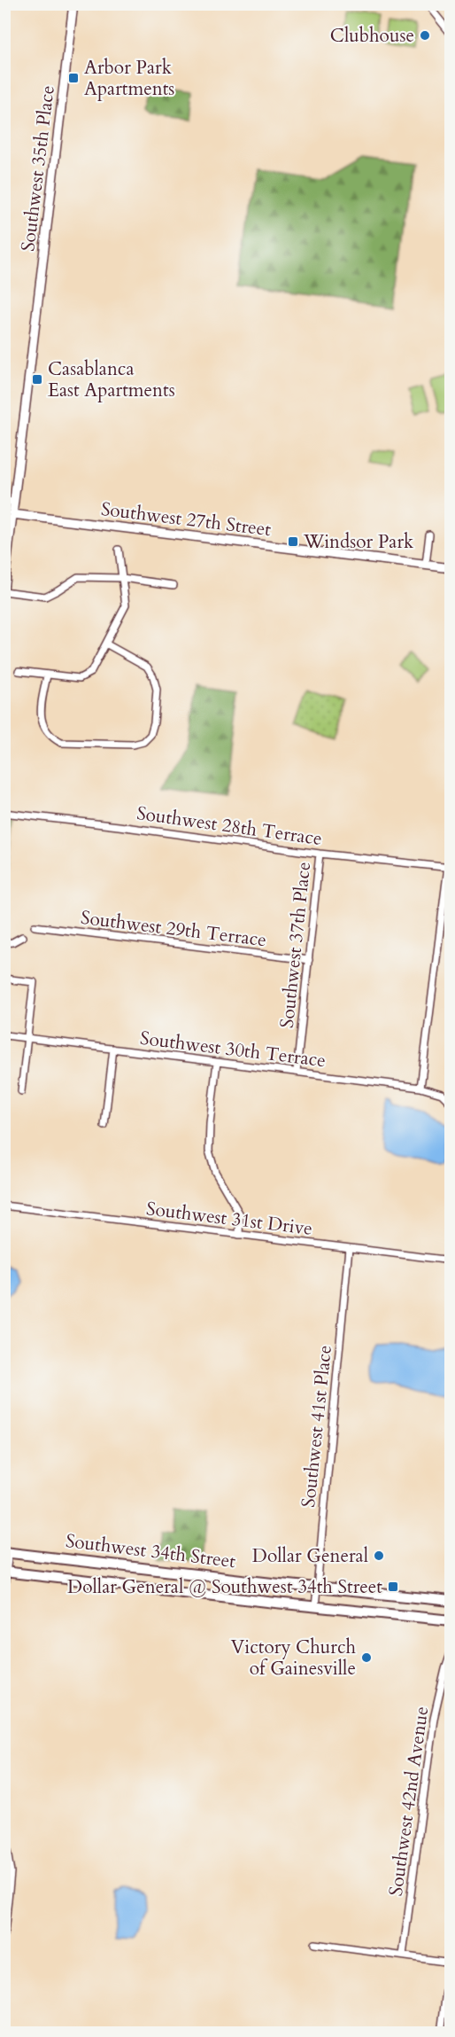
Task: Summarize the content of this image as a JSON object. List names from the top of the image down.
{
  "streets": {
    "main road": ["Southwest 34th Street"],
    "street": [
      "Southwest 35th Place",
      "Southwest 27th Street",
      "Southwest 28th Terrace",
      "Southwest 29th Terrace",
      "Southwest 37th Place",
      "Southwest 30th Terrace",
      "Southwest 31st Drive",
      "Southwest 41st Place",
      "Southwest 42nd Avenue"
    ]
  },
  "crossings": [
    ["Southwest 35th Place", "Southwest 27th Street"],
    ["Southwest 28th Terrace", "Southwest 37th Place"],
    ["Southwest 29th Terrace", "Southwest 37th Place"],
    ["Southwest 37th Place", "Southwest 30th Terrace"],
    ["Southwest 31st Drive", "Southwest 41st Place"],
    ["Southwest 41st Place", "Southwest 34th Street"]
  ],
  "places": {
    "other": ["Clubhouse", "Dollar General", "Victory Church of Gainesville"],
    "transit": [
      "Arbor Park Apartments",
      "Casablanca East Apartments",
      "Windsor Park",
      "Dollar General @ Southwest 34th Street"
    ]
  }
}
